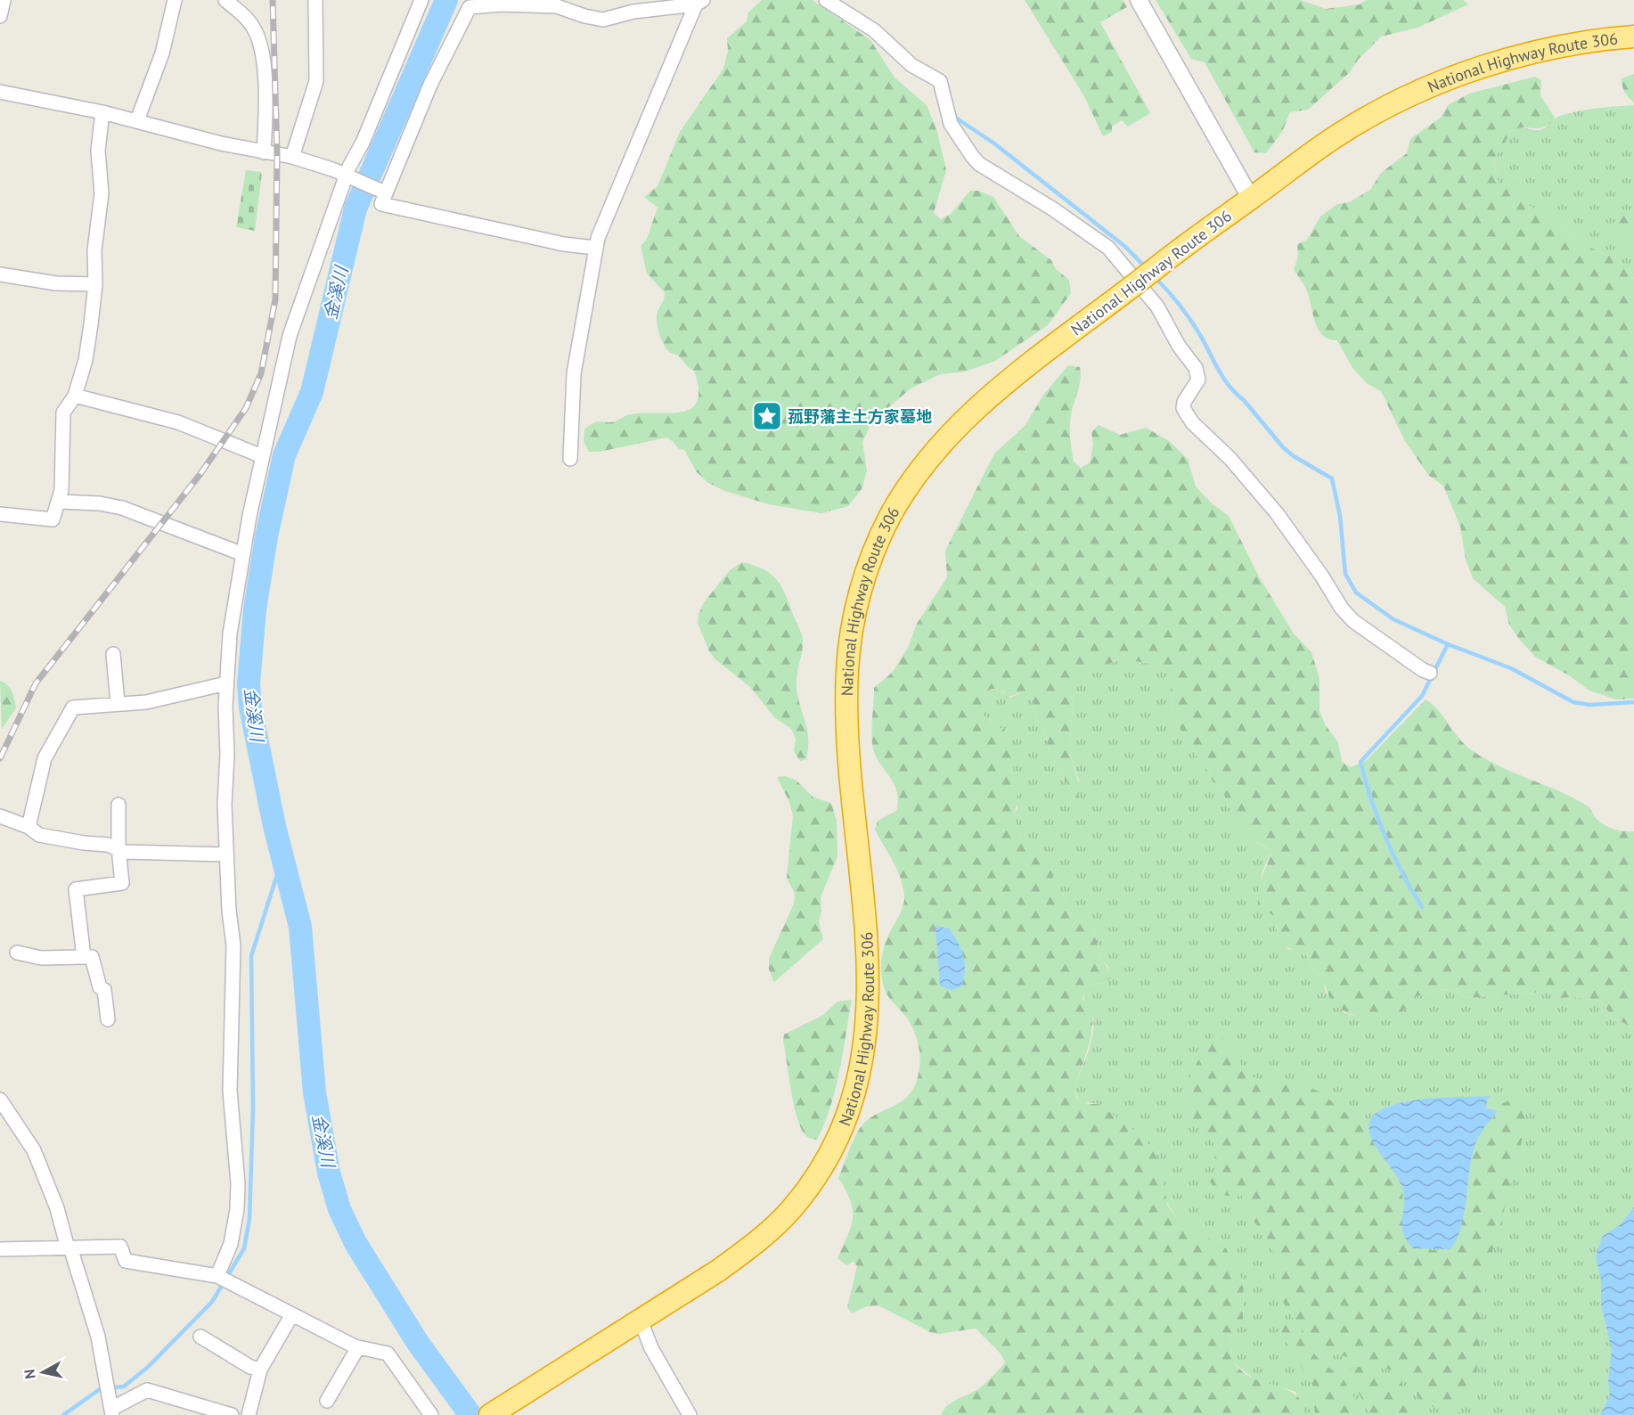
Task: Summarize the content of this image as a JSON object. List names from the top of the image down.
{
  "streets": {
    "highway": ["National Highway Route 306"]
  },
  "water": ["金溪川"],
  "places": {
    "place": ["菰野藩主土方家墓地"]
  },
  "north": "left"
}
